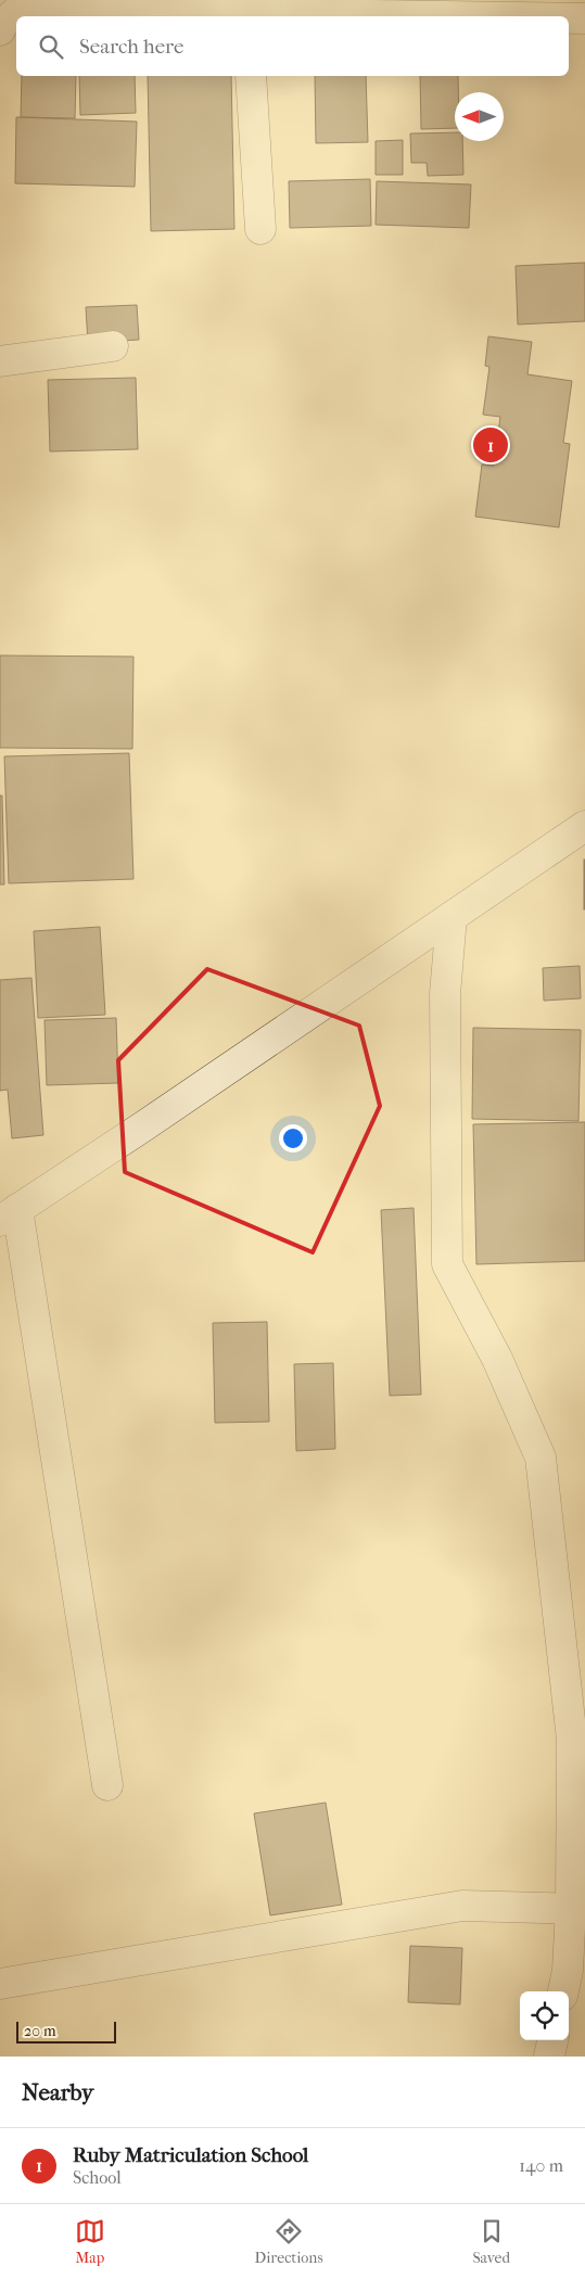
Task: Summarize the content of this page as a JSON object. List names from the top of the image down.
{
  "scale_bar": "20 m",
  "north": "left",
  "page": {
    "search": "Search here",
    "pins": "1",
    "scale": "20 m",
    "heading": "Nearby",
    "list": [
      {
        "mark": "1",
        "name": "Ruby Matriculation School",
        "note": "School",
        "value": "140 m"
      }
    ],
    "nav": ["Map", "Directions", "Saved"]
  }
}
